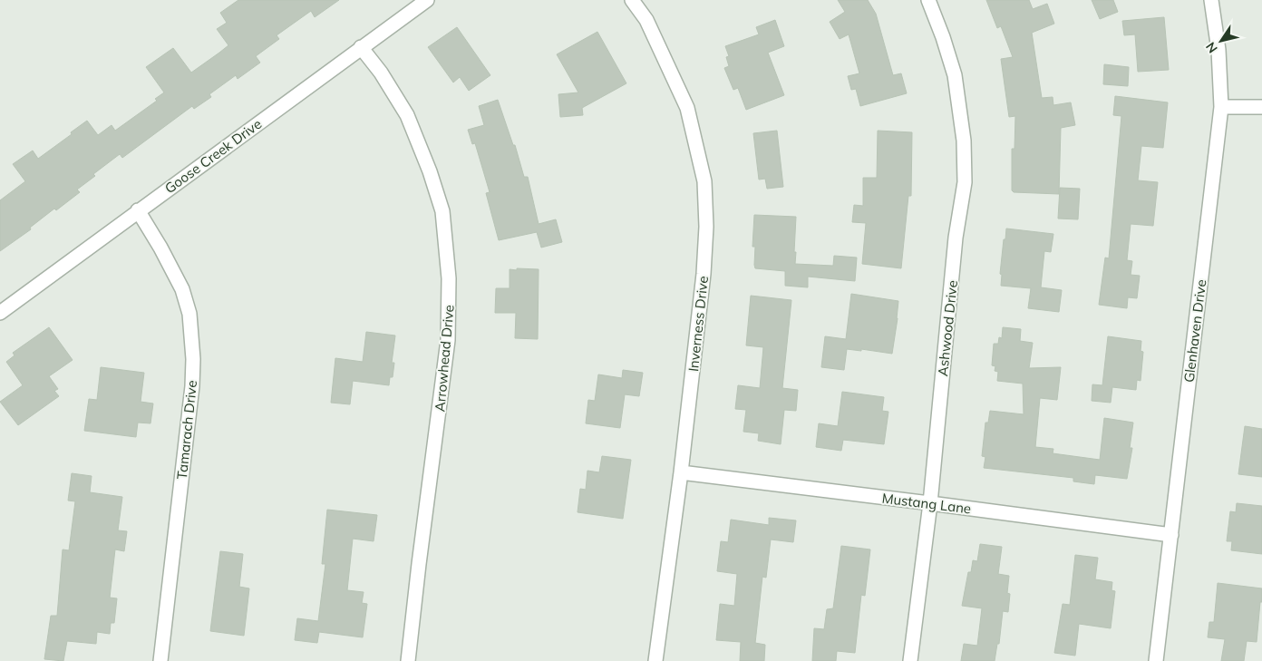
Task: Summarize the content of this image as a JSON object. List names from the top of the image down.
{
  "streets": {
    "street": [
      "Goose Creek Drive",
      "Inverness Drive",
      "Ashwood Drive",
      "Glenhaven Drive",
      "Arrowhead Drive",
      "Tamarach Drive",
      "Mustang Lane"
    ]
  },
  "crossings": [
    ["Goose Creek Drive", "Arrowhead Drive"],
    ["Goose Creek Drive", "Tamarach Drive"],
    ["Inverness Drive", "Mustang Lane"],
    ["Ashwood Drive", "Mustang Lane"],
    ["Glenhaven Drive", "Mustang Lane"]
  ],
  "north": "bottom left"
}
